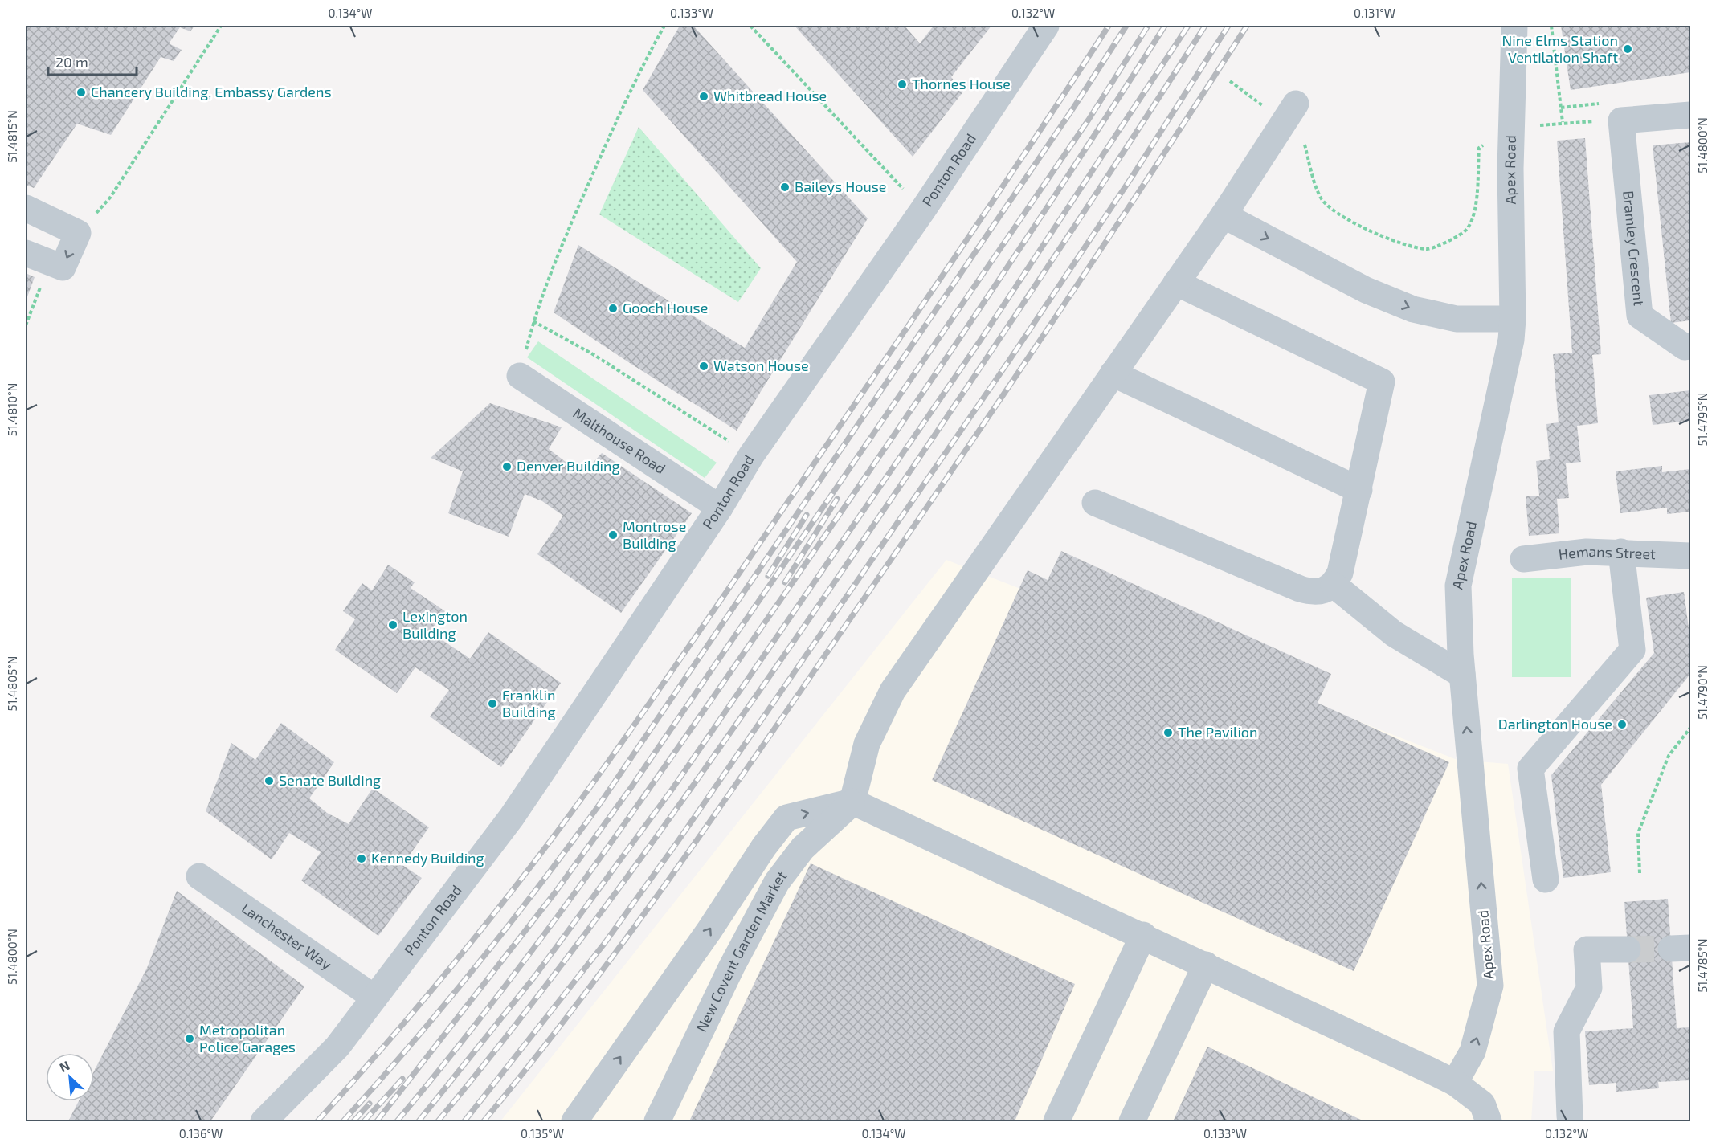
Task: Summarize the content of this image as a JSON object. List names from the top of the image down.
{
  "streets": {
    "street": [
      "Ponton Road",
      "Apex Road",
      "Bramley Crescent",
      "Malthouse Road",
      "Hemans Street",
      "Lanchester Way",
      "New Covent Garden Market"
    ]
  },
  "crossings": [
    ["Ponton Road", "Malthouse Road"],
    ["Ponton Road", "Lanchester Way"]
  ],
  "one_way": ["Apex Road"],
  "places": [
    "Nine Elms Station Ventilation Shaft",
    "Thornes House",
    "Chancery Building, Embassy Gardens",
    "Whitbread House",
    "Baileys House",
    "Gooch House",
    "Watson House",
    "Denver Building",
    "Montrose Building",
    "Lexington Building",
    "Franklin Building",
    "Darlington House",
    "The Pavilion",
    "Senate Building",
    "Kennedy Building",
    "Metropolitan Police Garages"
  ],
  "scale_bar": "20 m",
  "north": "top left",
  "coordinates": [
    "0.134°W",
    "0.133°W",
    "0.132°W",
    "0.131°W",
    "51.4815°N",
    "51.4800°N",
    "51.4810°N",
    "51.4795°N",
    "51.4805°N",
    "51.4790°N",
    "51.4785°N",
    "0.136°W",
    "0.135°W"
  ]
}
